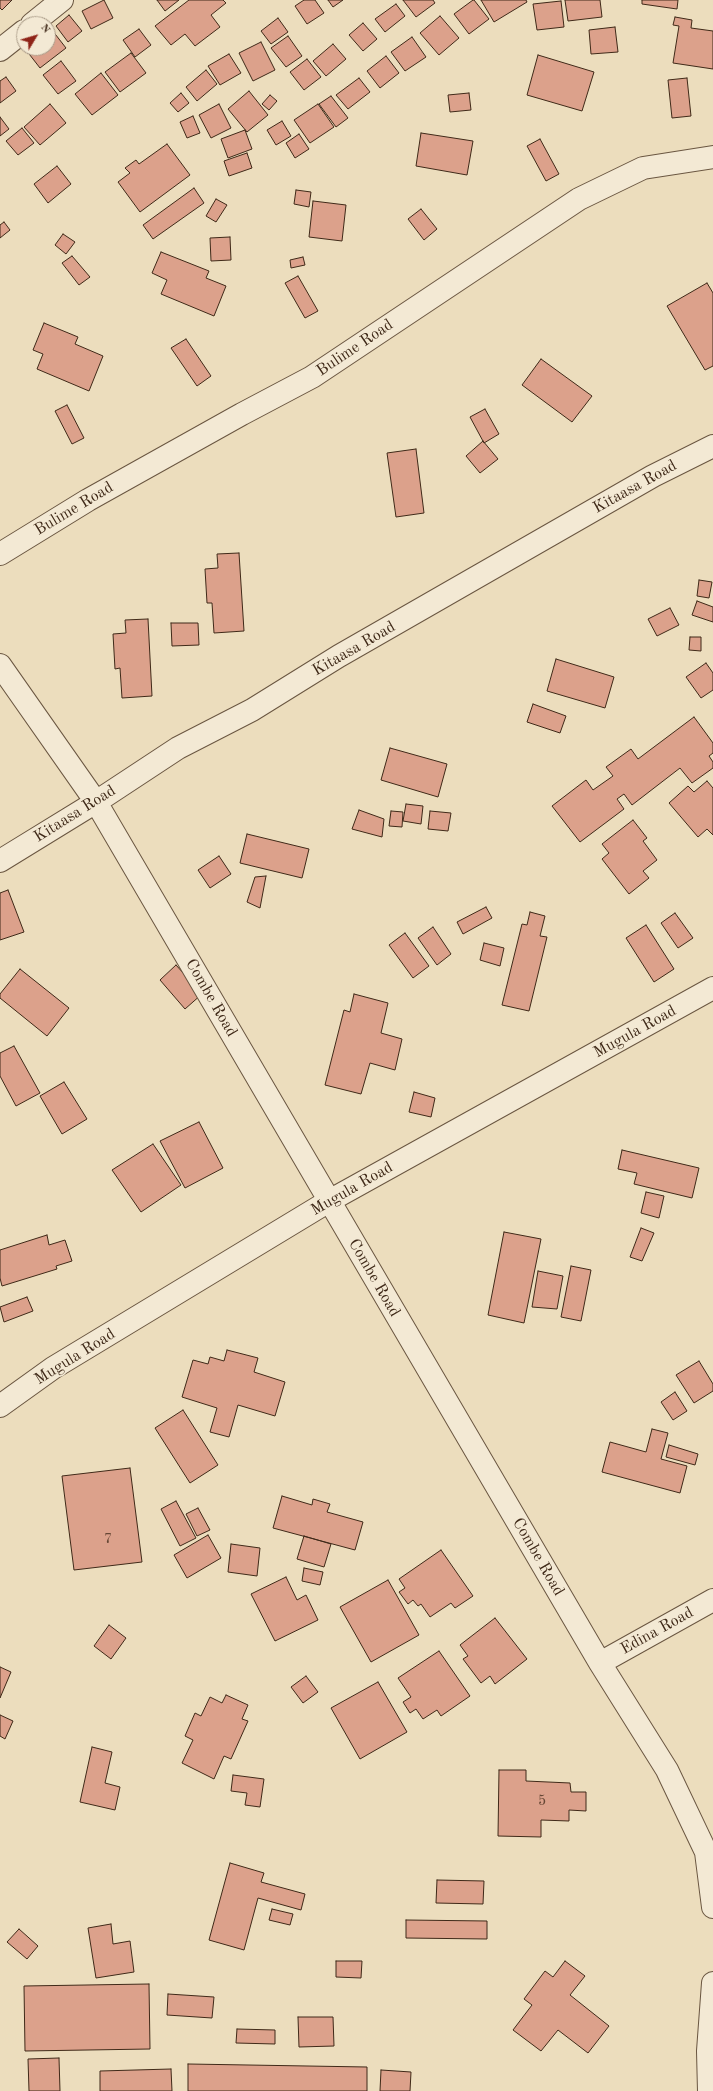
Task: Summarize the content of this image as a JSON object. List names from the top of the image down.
{
  "streets": {
    "street": [
      "Bulime Road",
      "Kitaasa Road",
      "Combe Road",
      "Mugula Road",
      "Edina Road"
    ]
  },
  "crossings": [
    ["Kitaasa Road", "Combe Road"],
    ["Combe Road", "Mugula Road"],
    ["Combe Road", "Edina Road"]
  ],
  "house_numbers": ["7", "5"],
  "north": "top right"
}
